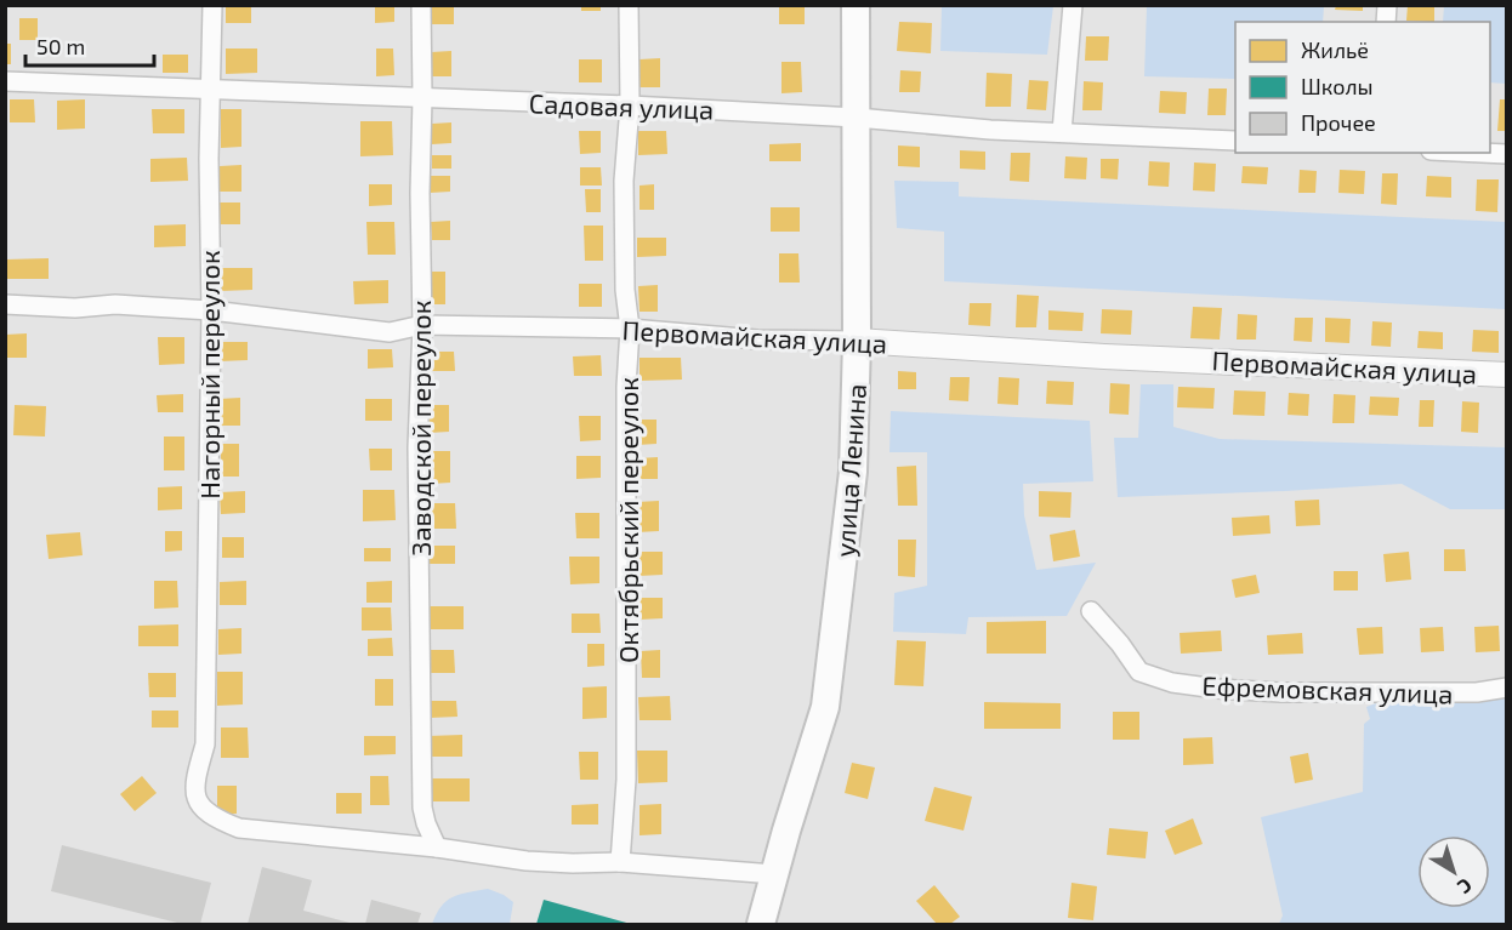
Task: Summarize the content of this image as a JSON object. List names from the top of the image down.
{
  "streets": {
    "main road": ["улица Ленина"],
    "street": [
      "Садовая улица",
      "Первомайская улица",
      "Нагорный переулок",
      "Заводской переулок",
      "Октябрьский переулок",
      "Ефремовская улица"
    ]
  },
  "crossings": [
    ["Садовая улица", "Нагорный переулок"],
    ["Садовая улица", "Заводской переулок"],
    ["Садовая улица", "улица Ленина"],
    ["Садовая улица", "Октябрьский переулок"],
    ["Первомайская улица", "Нагорный переулок"],
    ["Первомайская улица", "Заводской переулок"],
    ["Первомайская улица", "улица Ленина"],
    ["Первомайская улица", "Октябрьский переулок"],
    ["Нагорный переулок", "Заводской переулок"]
  ],
  "legend": ["Жильё", "Школы", "Прочее"],
  "scale_bar": "50 m",
  "north": "bottom right"
}
